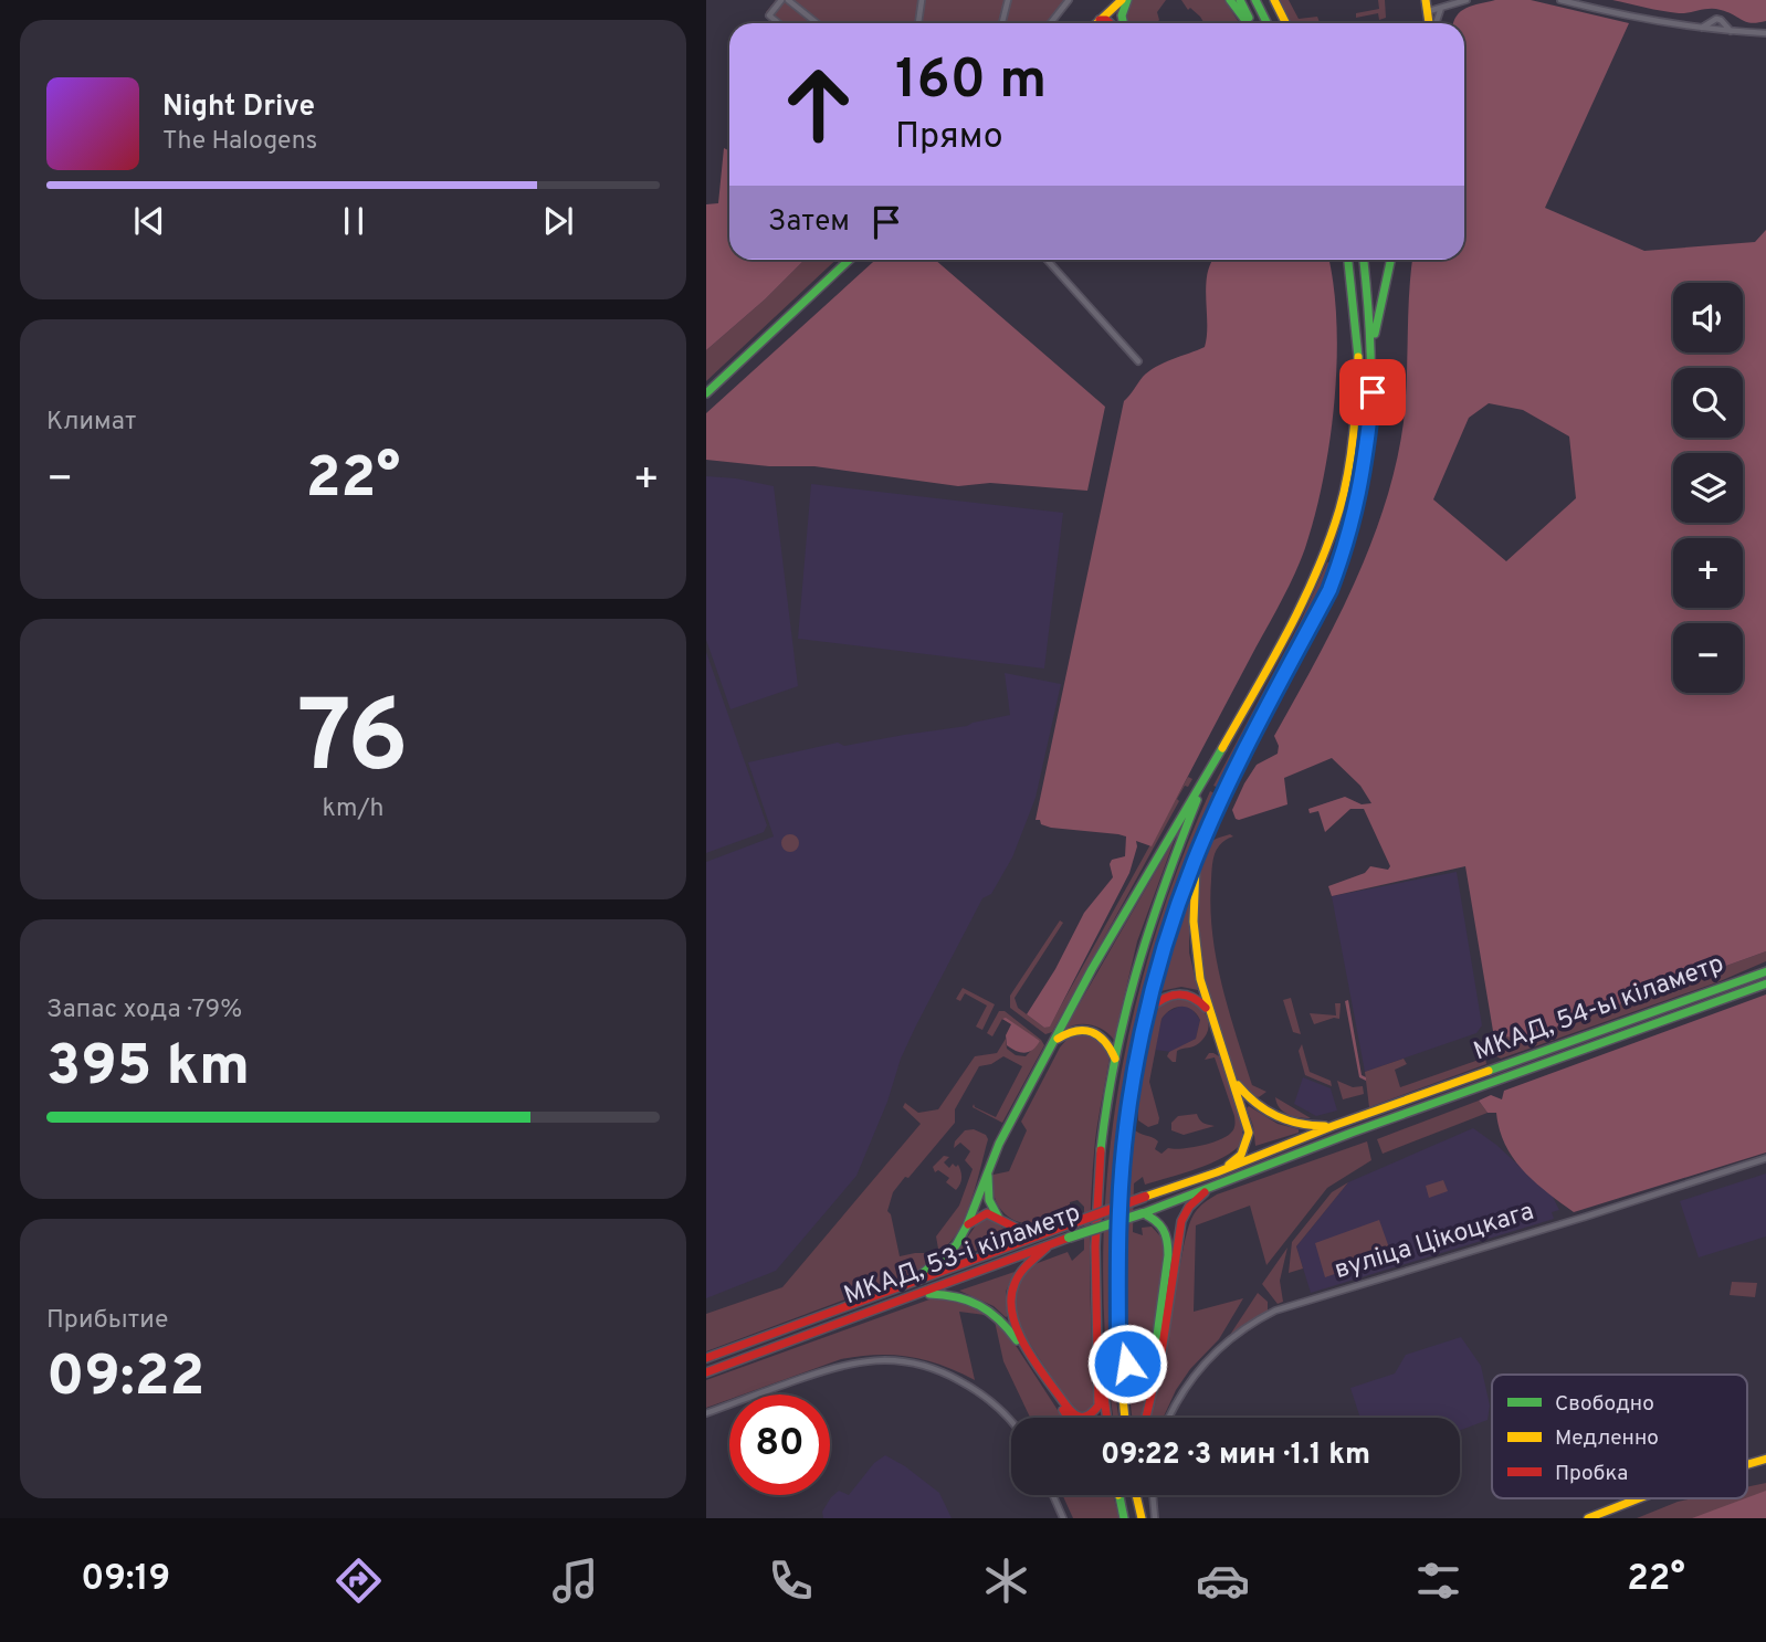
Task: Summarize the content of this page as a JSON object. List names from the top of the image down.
{
  "streets": {
    "main road": ["МКАД, 54-ы кіламетр", "МКАД, 53-і кіламетр"],
    "street": ["вуліца Цікоцкага"]
  },
  "crossings": [
    ["МКАД, 54-ы кіламетр", "МКАД, 53-і кіламетр"]
  ],
  "legend": ["Свободно", "Медленно", "Пробка"],
  "page": {
    "turn": ["160 m", "Прямо"],
    "song": ["Night Drive", "The Halogens"],
    "then": "Затем",
    "map_buttons": ["+", "−"],
    "tile": [
      "Климат",
      ["76", "km/h"],
      ["Запас хода · 79%", "395 km"],
      ["Прибытие", "09:22"]
    ],
    "heat": ["−", "22°", "+"],
    "limit": "80",
    "trip": "09:22 · 3 мин · 1.1 km",
    "tabs": ["09:19", "22°"]
  }
}
